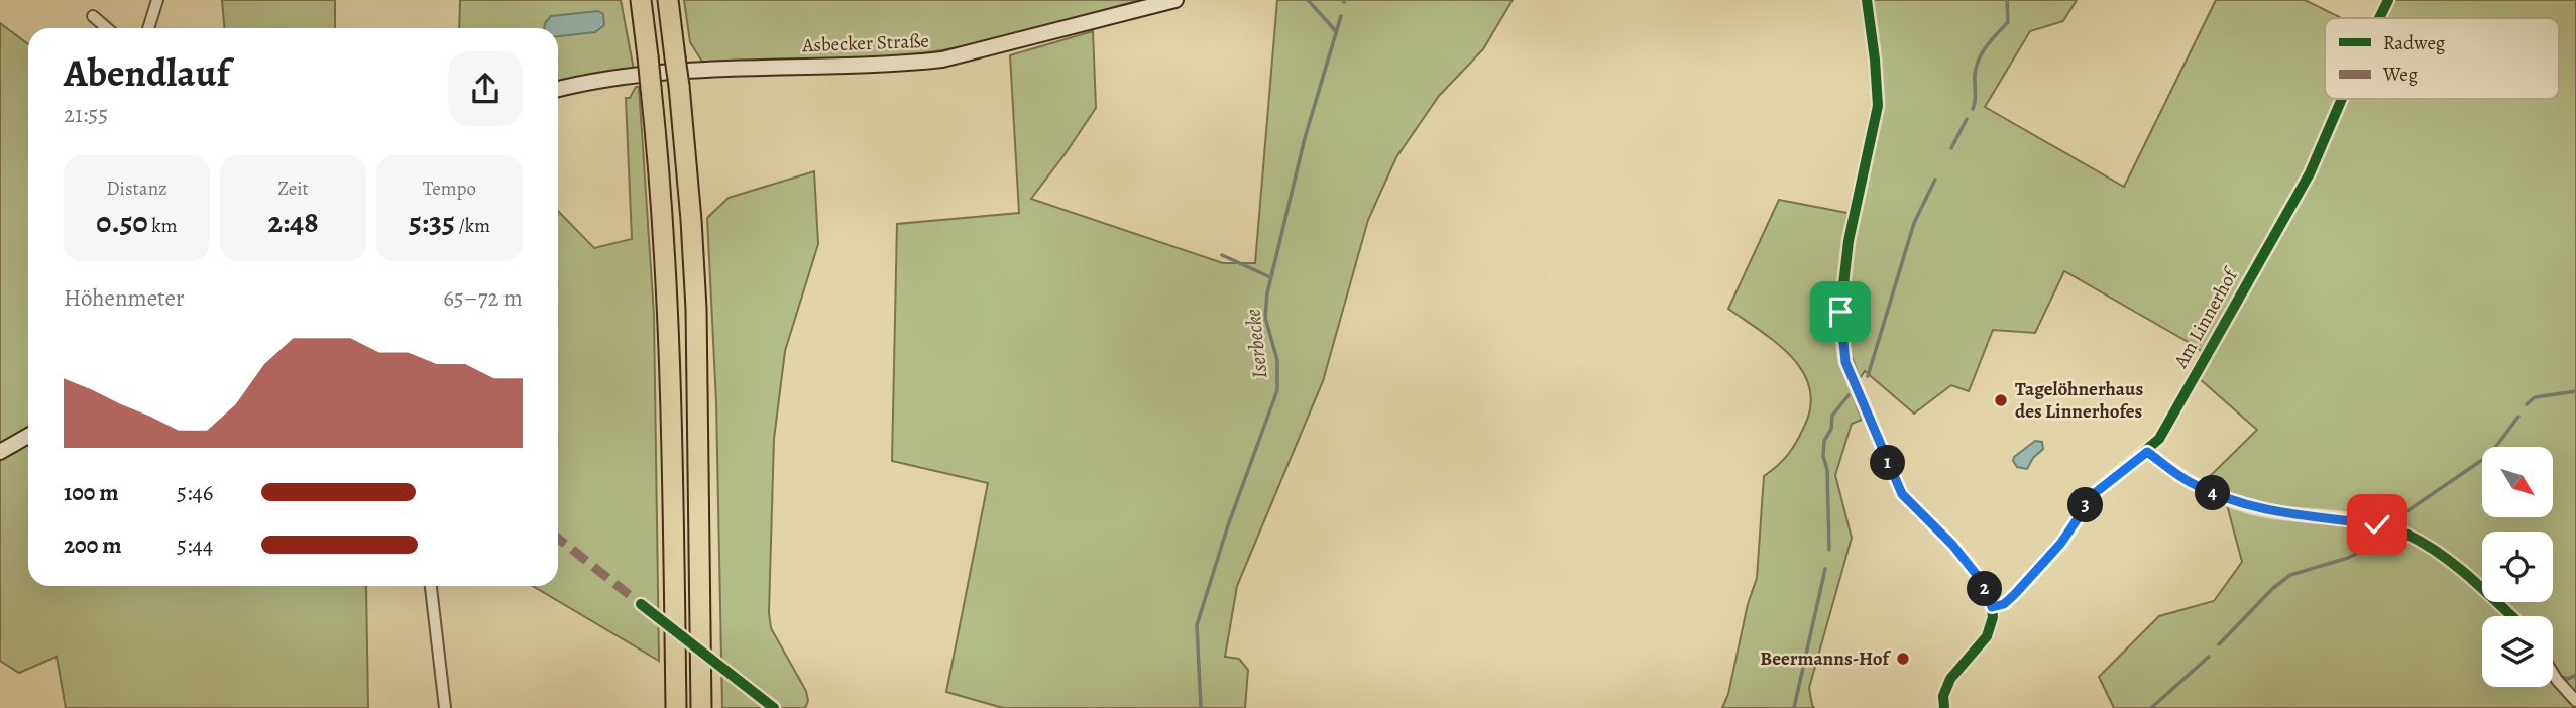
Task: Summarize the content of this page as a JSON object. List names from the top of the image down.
{
  "streets": {
    "main road": ["Asbecker Straße"],
    "street": ["Am Linnerhof"]
  },
  "water": ["Iserbecke"],
  "places": ["Tagelöhnerhaus des Linnerhofes", "Beermanns-Hof"],
  "legend": ["Radweg", "Weg"],
  "north": "bottom right",
  "page": {
    "heading": ["Abendlauf", "21:55"],
    "stats": [
      ["Distanz", "0.50 km"],
      ["Zeit", "2:48"],
      ["Tempo", "5:35 /km"]
    ],
    "chart": ["Höhenmeter", "65–72 m"],
    "pins": [
      "1",
      "4",
      "3",
      "2"
    ],
    "list": [
      {
        "name": "100 m",
        "note": "5:46"
      },
      {
        "name": "200 m",
        "note": "5:44"
      }
    ]
  }
}
